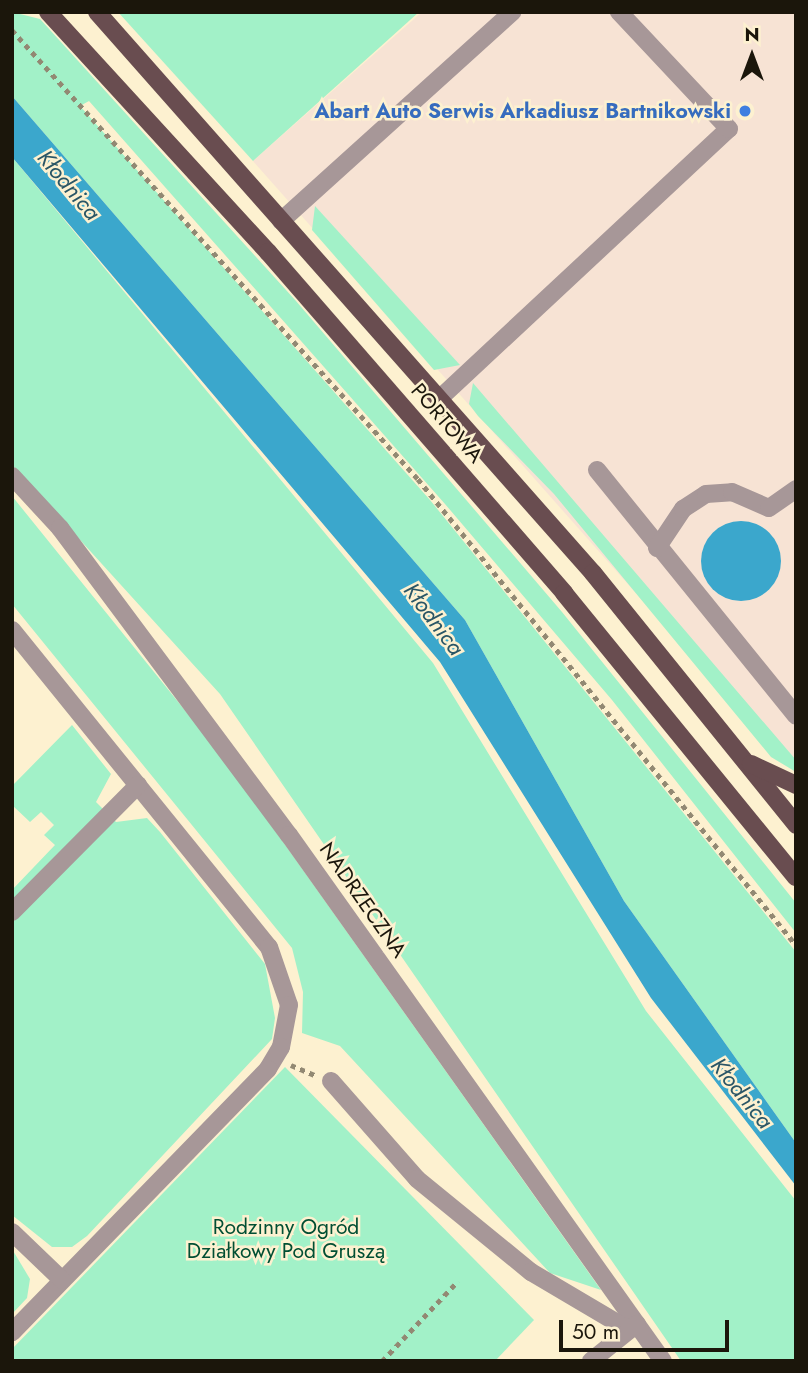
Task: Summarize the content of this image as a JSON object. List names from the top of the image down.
{
  "streets": {
    "main road": ["PORTOWA"],
    "street": ["NADRZECZNA"]
  },
  "water": ["Kłodnica"],
  "parks": ["Rodzinny Ogród Działkowy Pod Gruszą"],
  "places": ["Abart Auto Serwis Arkadiusz Bartnikowski"],
  "scale_bar": "50 m",
  "north": "top"
}
